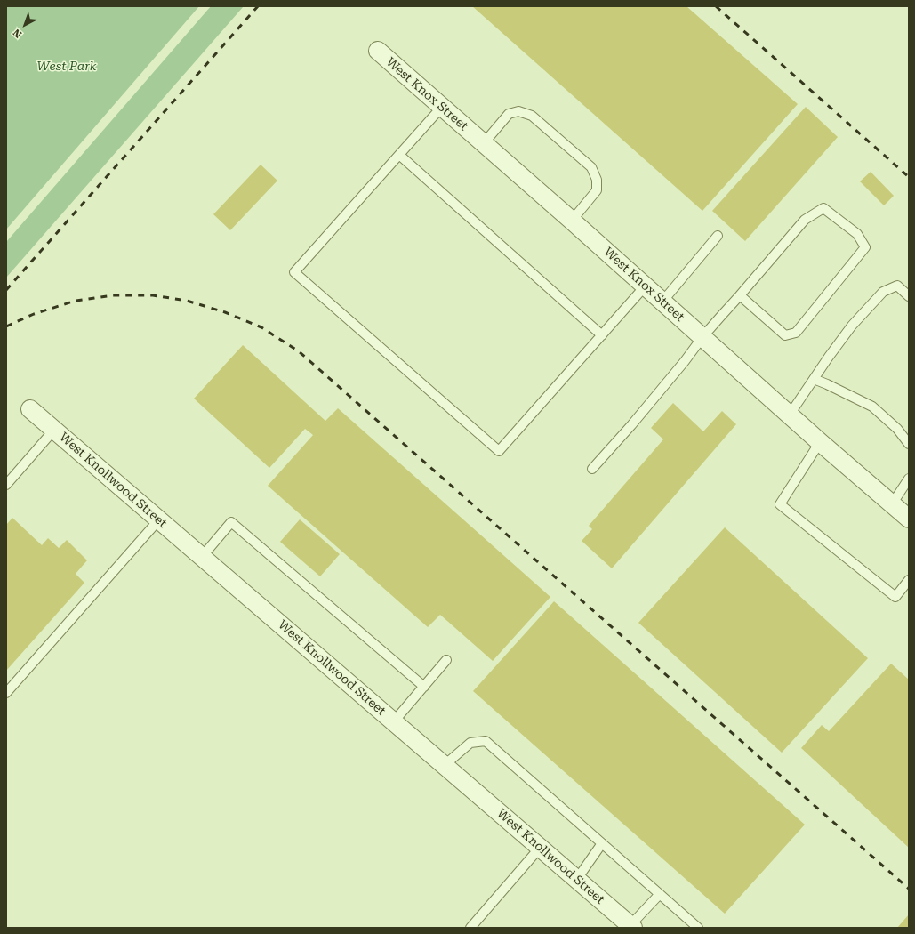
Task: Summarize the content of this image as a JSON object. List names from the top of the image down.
{
  "streets": {
    "street": ["West Knox Street", "West Knollwood Street"]
  },
  "parks": ["West Park"],
  "north": "bottom left"
}
